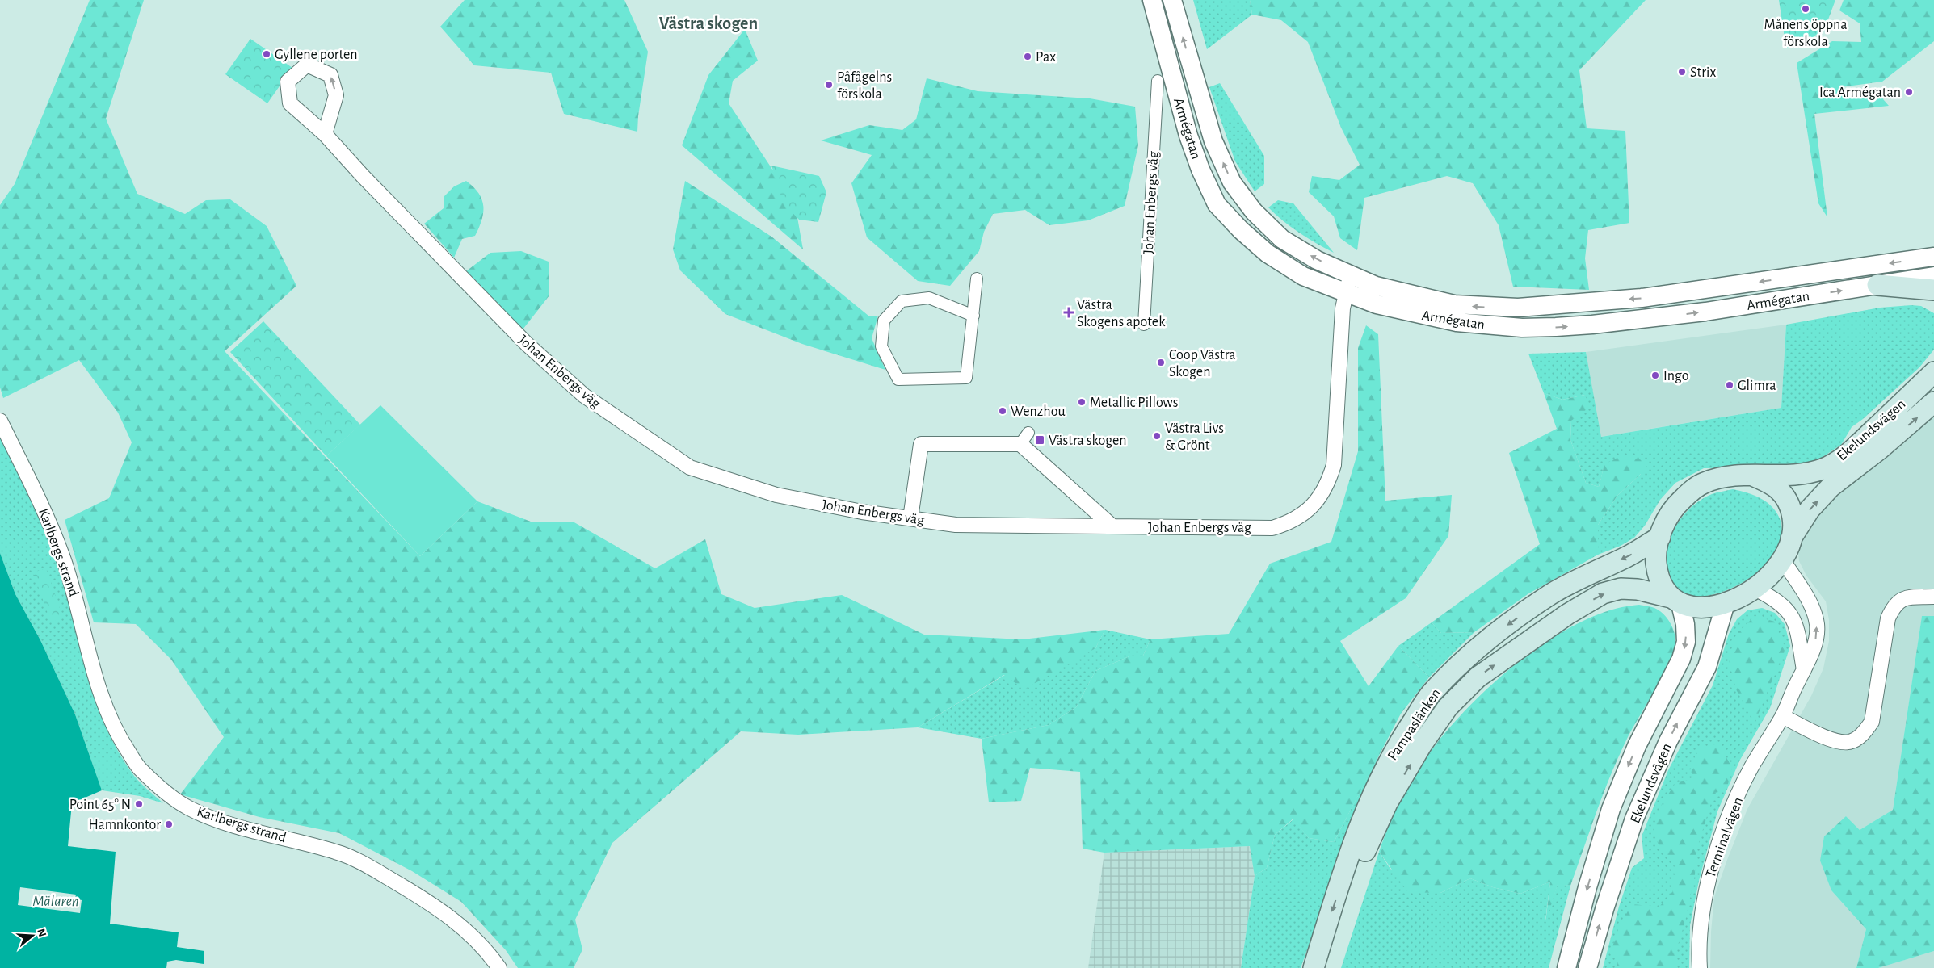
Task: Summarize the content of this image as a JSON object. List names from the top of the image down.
{
  "streets": {
    "main road": ["Ekelundsvägen", "Pampaslänken"],
    "street": [
      "Armégatan",
      "Johan Enbergs väg",
      "Karlbergs strand",
      "Terminalvägen"
    ]
  },
  "crossings": [
    ["Armégatan", "Johan Enbergs väg"],
    ["Ekelundsvägen", "Pampaslänken"],
    ["Ekelundsvägen", "Terminalvägen"],
    ["Pampaslänken", "Terminalvägen"]
  ],
  "districts": ["Västra skogen"],
  "water": ["Mälaren"],
  "places": {
    "other": [
      "Månens öppna förskola",
      "Gyllene porten",
      "Pax",
      "Strix",
      "Påfågelns förskola",
      "Ica Armégatan",
      "Coop Västra Skogen",
      "Ingo",
      "Glimra",
      "Metallic Pillows",
      "Wenzhou",
      "Västra Livs & Grönt",
      "Point 65° N",
      "Hamnkontor"
    ],
    "health": ["Västra Skogens apotek"],
    "transit": ["Västra skogen"]
  },
  "north": "right"
}
